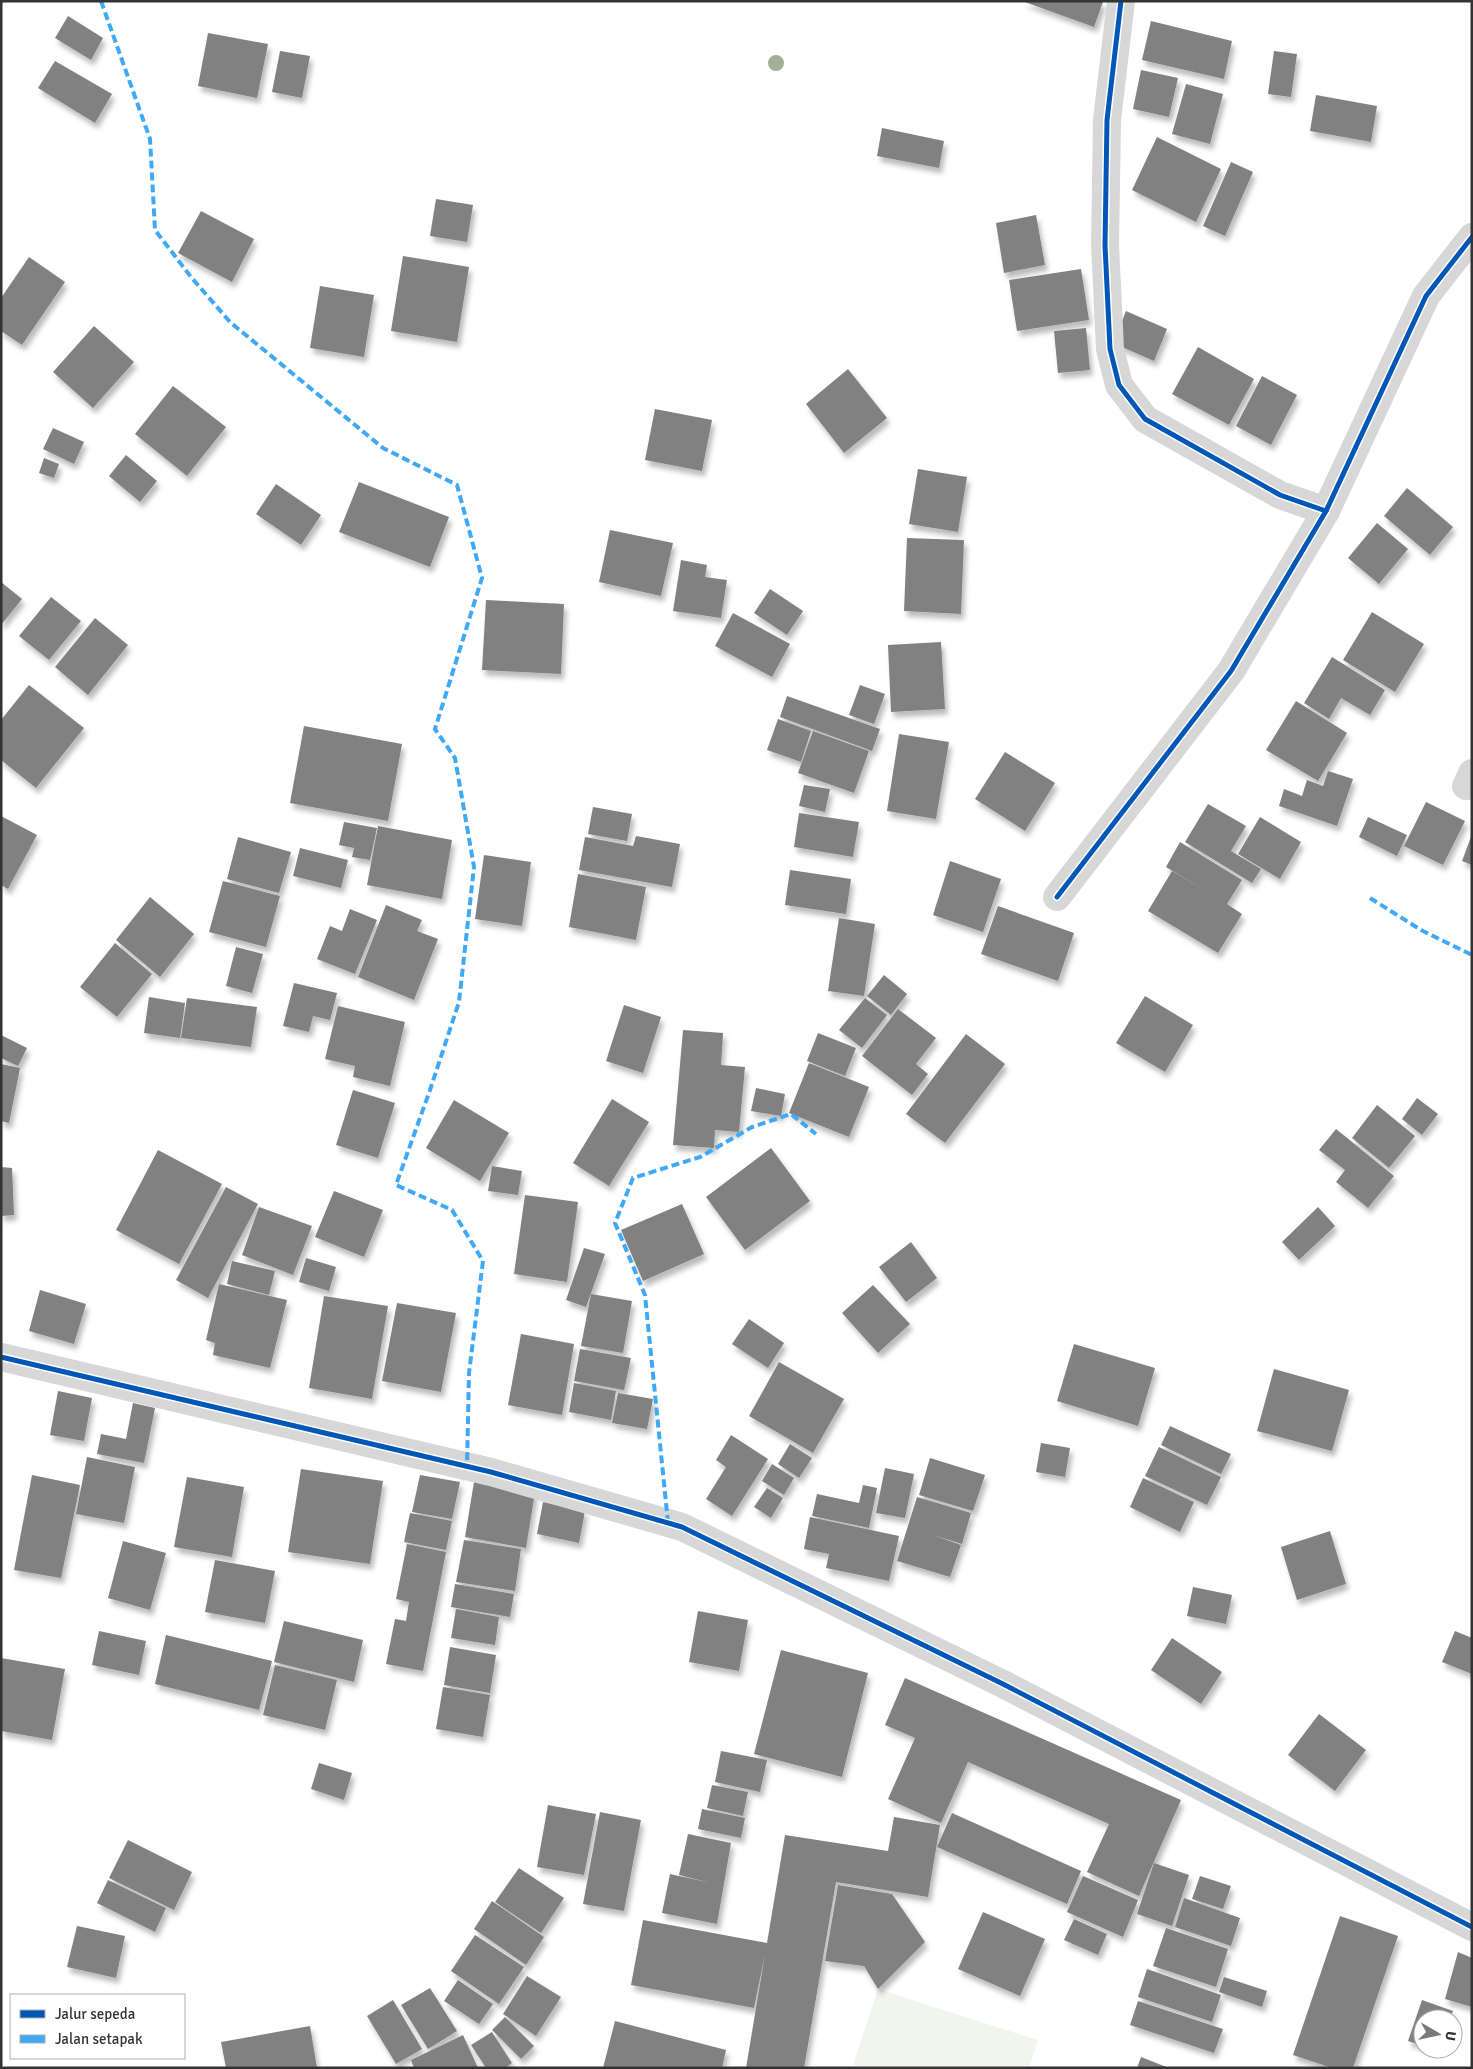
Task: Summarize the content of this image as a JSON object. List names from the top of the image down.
{
  "legend": ["Jalur sepeda", "Jalan setapak"],
  "north": "right"
}
